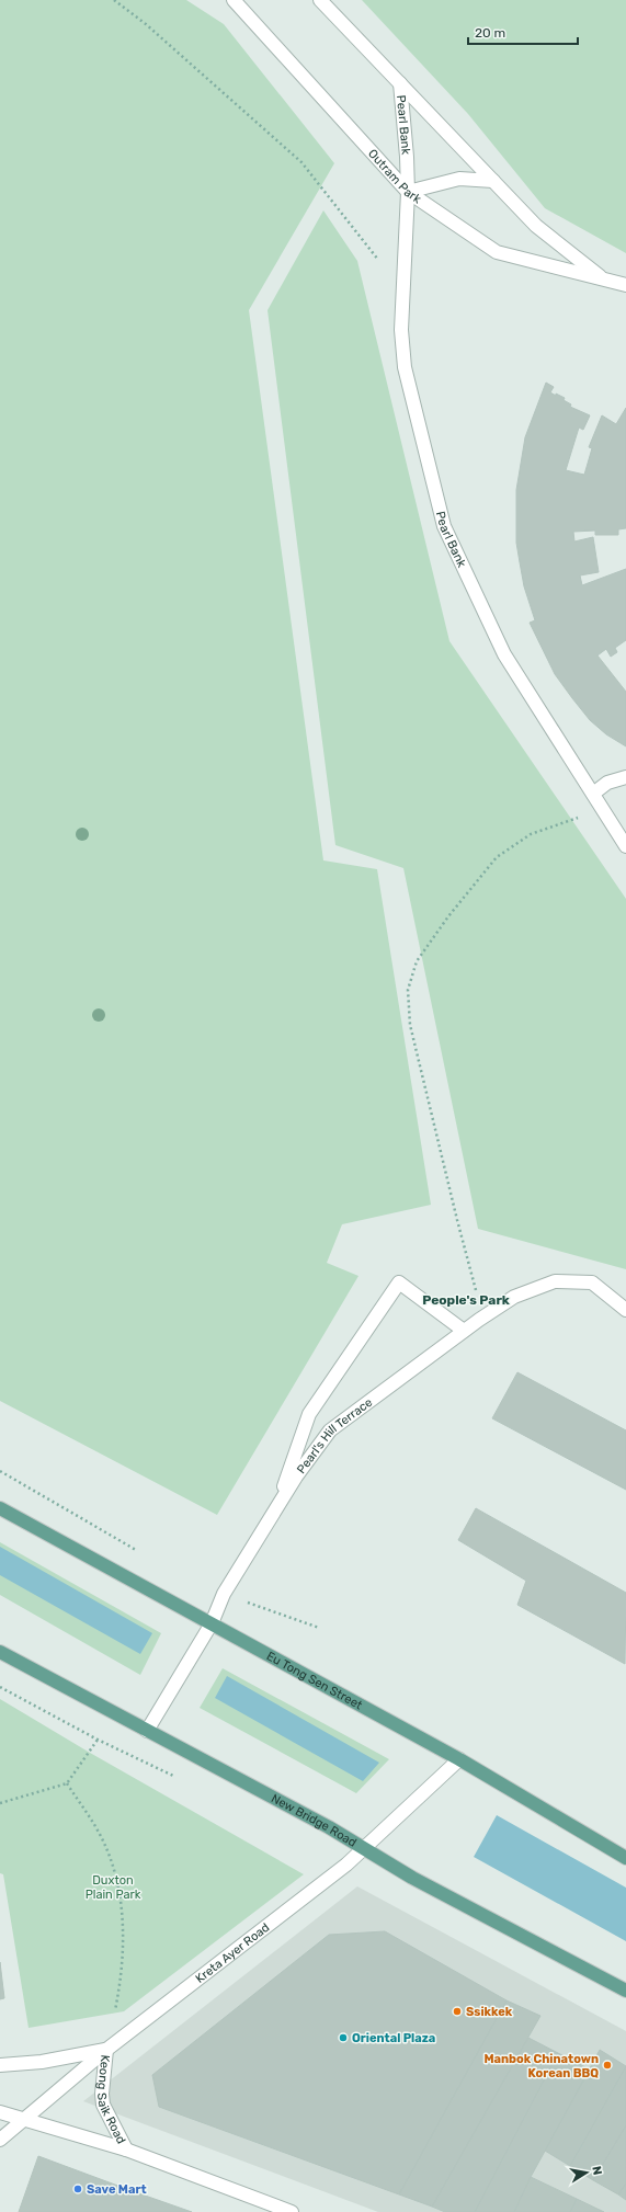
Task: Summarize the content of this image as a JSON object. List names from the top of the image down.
{
  "streets": {
    "main road": ["Eu Tong Sen Street", "New Bridge Road"],
    "street": [
      "Pearl Bank",
      "Outram Park",
      "Pearl's Hill Terrace",
      "Kreta Ayer Road",
      "Keong Saik Road"
    ]
  },
  "crossings": [
    ["Pearl Bank", "Outram Park"],
    ["Pearl's Hill Terrace", "Eu Tong Sen Street"],
    ["Pearl's Hill Terrace", "New Bridge Road"],
    ["Eu Tong Sen Street", "Kreta Ayer Road"],
    ["New Bridge Road", "Kreta Ayer Road"],
    ["Kreta Ayer Road", "Keong Saik Road"]
  ],
  "districts": ["People's Park"],
  "parks": ["Duxton Plain Park"],
  "places": [
    "Ssikkek",
    "Oriental Plaza",
    "Manbok Chinatown Korean BBQ",
    "Save Mart"
  ],
  "scale_bar": "20 m",
  "north": "right"
}
